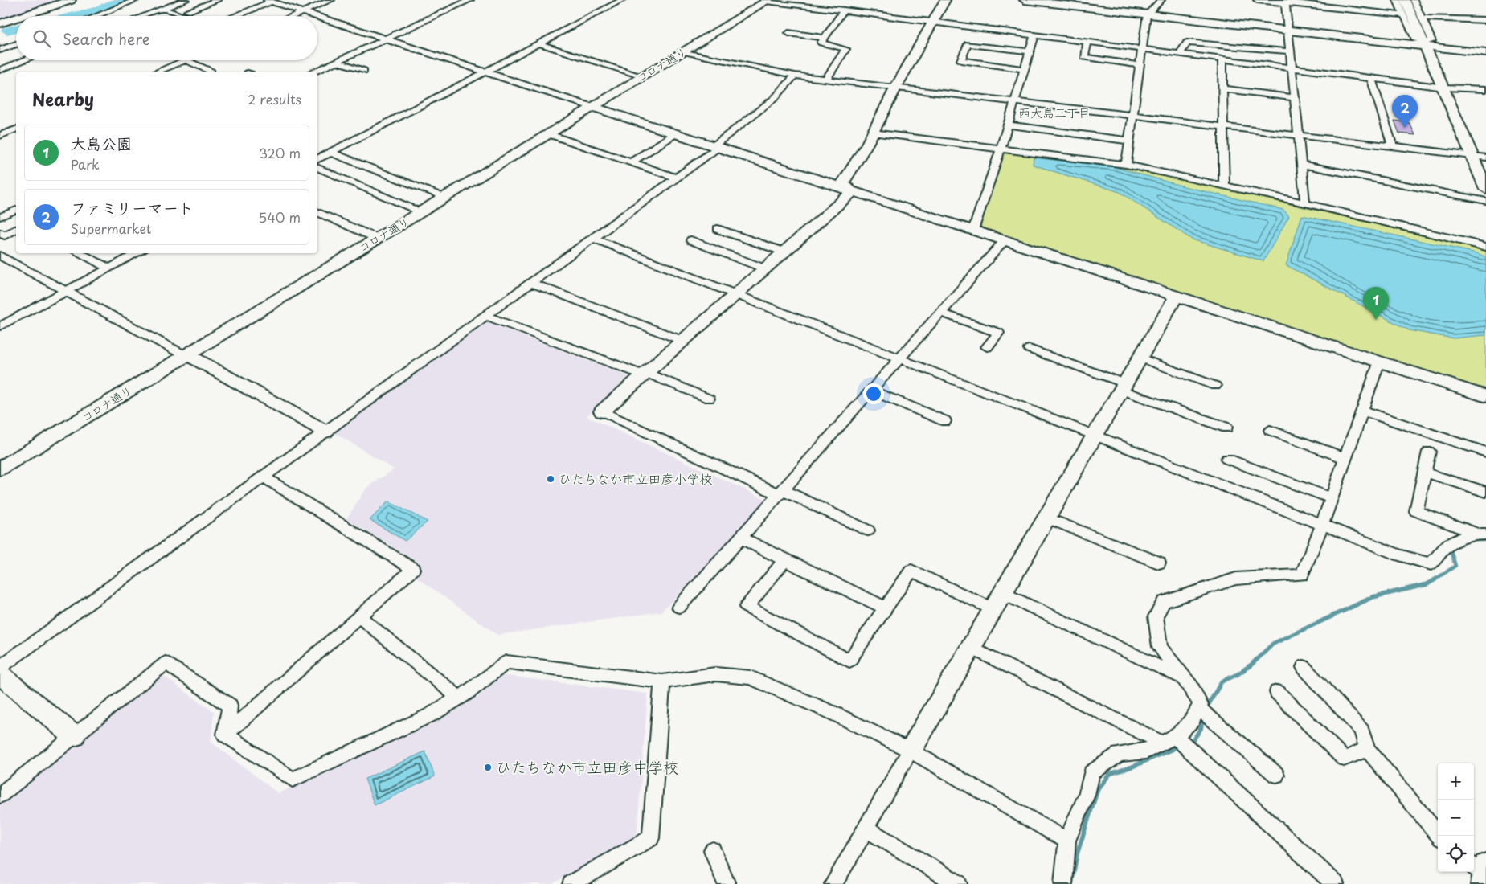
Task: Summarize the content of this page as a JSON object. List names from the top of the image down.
{
  "streets": {
    "street": ["コロナ通り"]
  },
  "districts": ["西大島三丁目"],
  "places": ["ひたちなか市立田彦小学校", "ひたちなか市立田彦中学校"],
  "page": {
    "search": "Search here",
    "heading": ["Nearby", "2 results"],
    "pins": ["2", "1"],
    "list": [
      {
        "mark": "1",
        "name": "大島公園",
        "note": "Park",
        "value": "320 m"
      },
      {
        "mark": "2",
        "name": "ファミリーマート",
        "note": "Supermarket",
        "value": "540 m"
      }
    ],
    "map_buttons": ["+", "−"]
  }
}
